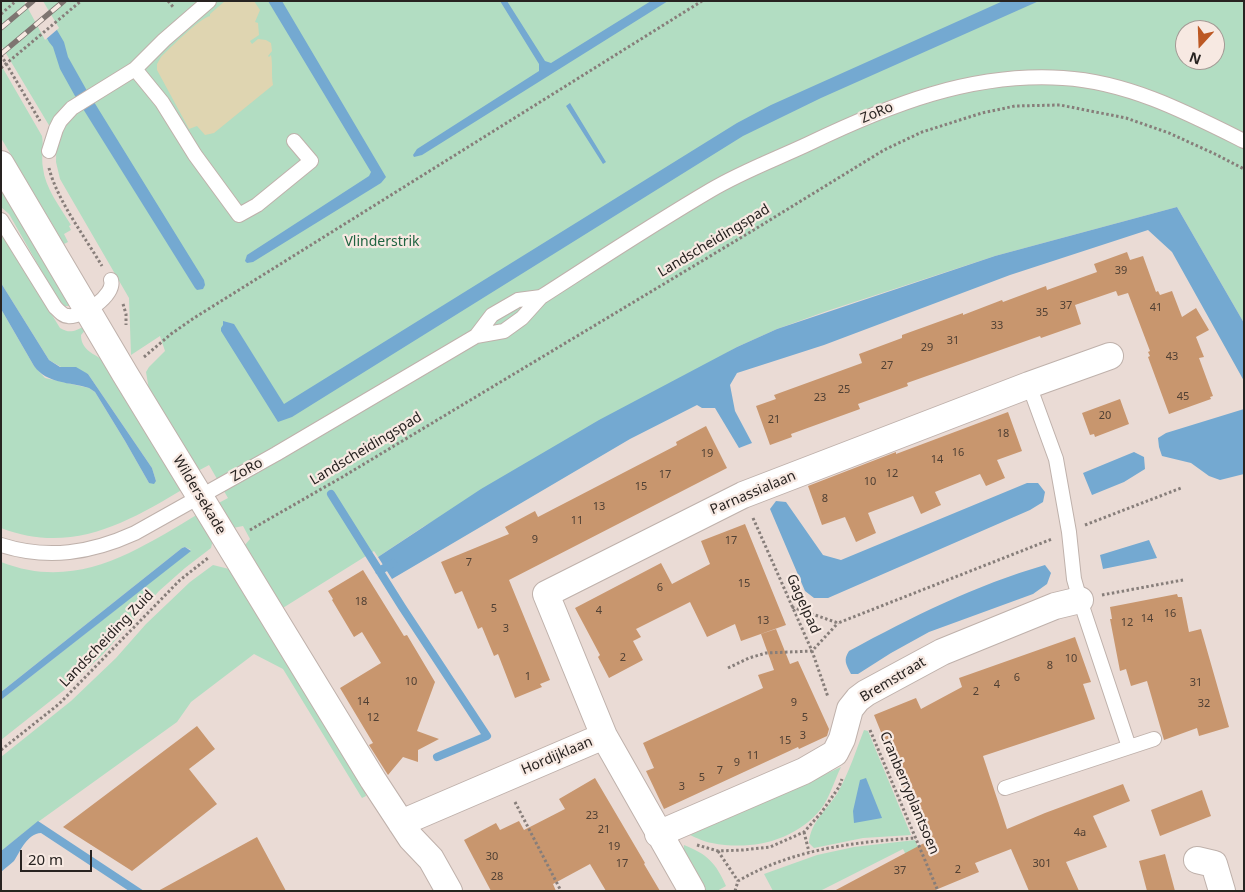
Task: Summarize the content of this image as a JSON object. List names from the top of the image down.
{
  "streets": {
    "street": [
      "Parnassialaan",
      "Wildersekade",
      "Bremstraat",
      "Hordijklaan"
    ],
    "lane": ["ZoRo"],
    "path": [
      "Landscheidingspad",
      "Gagelpad",
      "Landscheiding Zuid",
      "Cranberryplantsoen"
    ]
  },
  "crossings": [
    ["ZoRo", "Wildersekade"],
    ["Landscheidingspad", "Wildersekade"],
    ["Landscheidingspad", "Landscheiding Zuid"],
    ["Parnassialaan", "Gagelpad"],
    ["Parnassialaan", "Hordijklaan"],
    ["Wildersekade", "Landscheiding Zuid"],
    ["Wildersekade", "Hordijklaan"],
    ["Gagelpad", "Bremstraat"],
    ["Gagelpad", "Cranberryplantsoen"],
    ["Bremstraat", "Cranberryplantsoen"]
  ],
  "parks": ["Vlinderstrik"],
  "house_numbers": [
    "39",
    "37",
    "41",
    "35",
    "33",
    "31",
    "29",
    "43",
    "27",
    "25",
    "45",
    "23",
    "20",
    "21",
    "18",
    "16",
    "19",
    "14",
    "12",
    "17",
    "10",
    "15",
    "8",
    "13",
    "11",
    "9",
    "17",
    "7",
    "15",
    "6",
    "18",
    "5",
    "4",
    "16",
    "14",
    "13",
    "12",
    "3",
    "2",
    "10",
    "8",
    "1",
    "6",
    "10",
    "31",
    "4",
    "2",
    "14",
    "9",
    "32",
    "12",
    "5",
    "3",
    "15",
    "11",
    "9",
    "7",
    "5",
    "3",
    "23",
    "21",
    "4a",
    "19",
    "30",
    "17",
    "301",
    "2",
    "37",
    "28"
  ],
  "scale_bar": "20 m",
  "north": "bottom"
}
